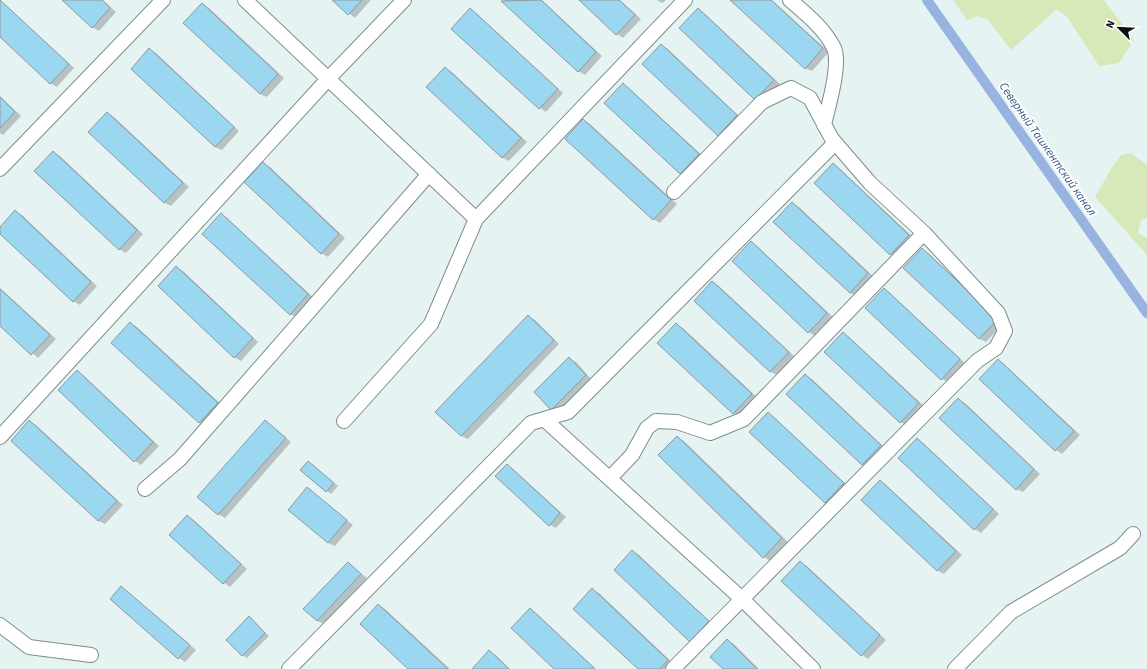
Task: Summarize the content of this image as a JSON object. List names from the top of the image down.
{
  "water": ["Северный Ташкентский канал"],
  "north": "top left"
}
